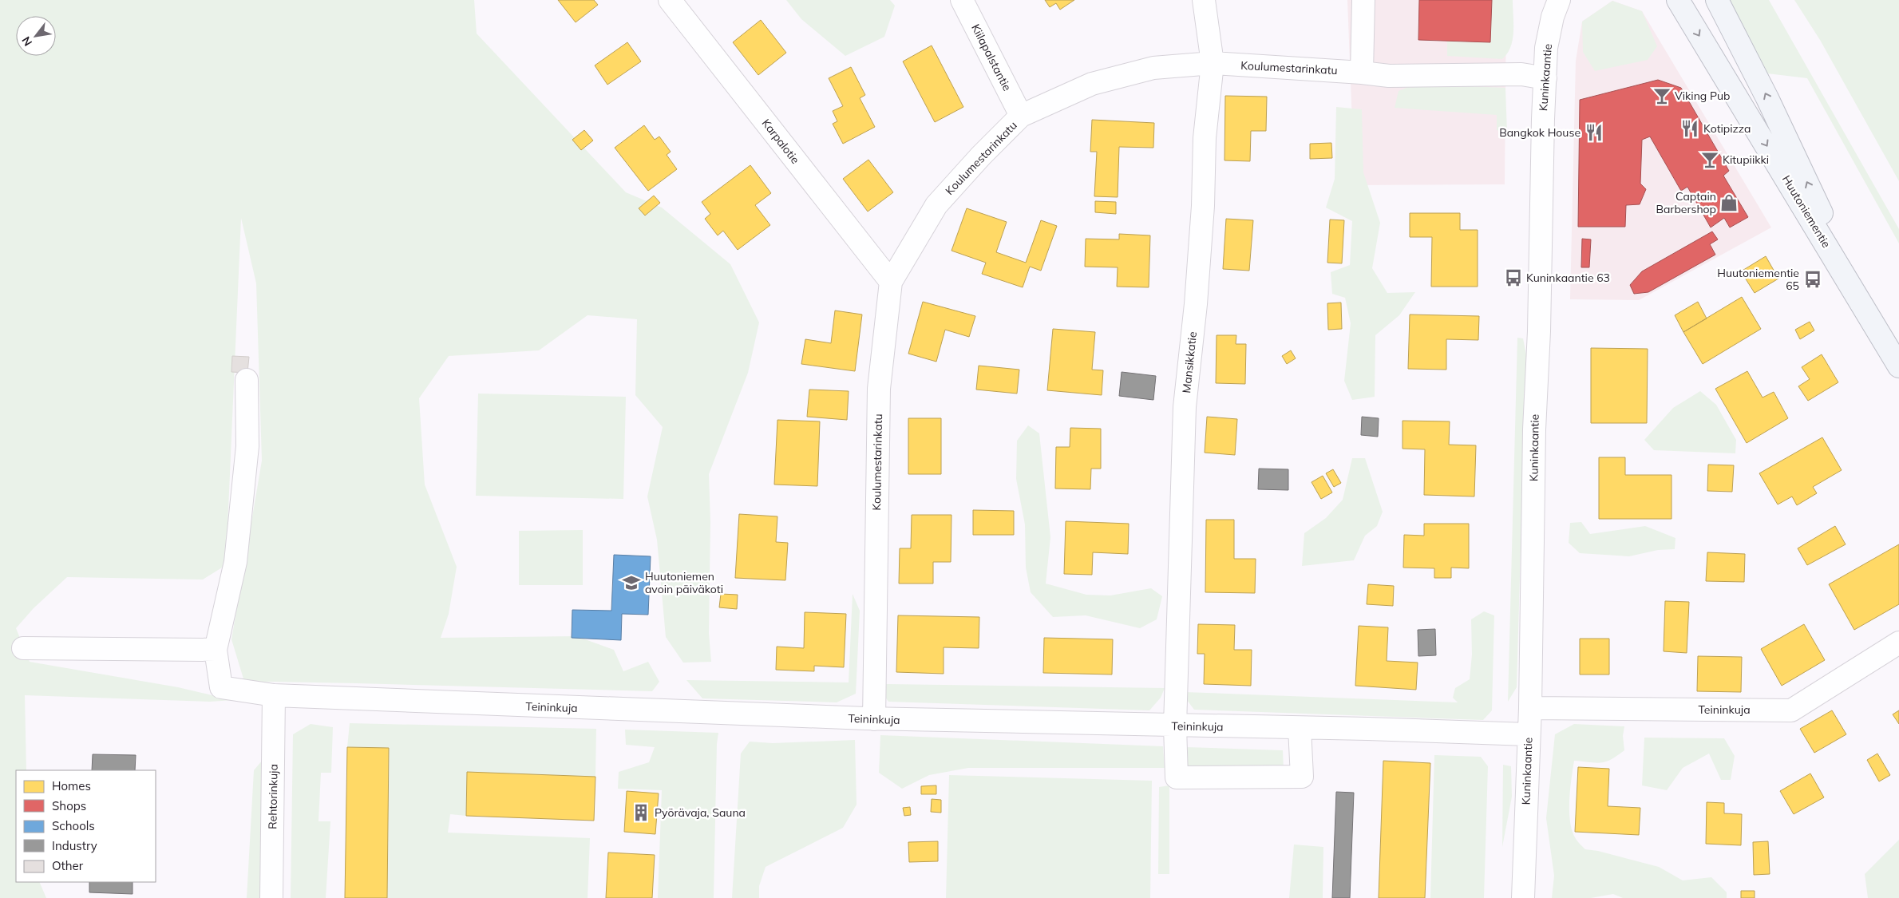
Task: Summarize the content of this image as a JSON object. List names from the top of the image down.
{
  "streets": {
    "main road": ["Huutoniementie"],
    "street": [
      "Kiilapalstantie",
      "Koulumestarinkatu",
      "Kuninkaantie",
      "Karpalotie",
      "Mansikkatie",
      "Teininkuja",
      "Rehtorinkuja"
    ]
  },
  "crossings": [
    ["Kiilapalstantie", "Koulumestarinkatu"],
    ["Koulumestarinkatu", "Kuninkaantie"],
    ["Koulumestarinkatu", "Karpalotie"],
    ["Koulumestarinkatu", "Mansikkatie"],
    ["Koulumestarinkatu", "Teininkuja"],
    ["Kuninkaantie", "Teininkuja"],
    ["Mansikkatie", "Teininkuja"],
    ["Teininkuja", "Rehtorinkuja"]
  ],
  "places": {
    "bar": ["Viking Pub", "Kitupiikki"],
    "restaurant": ["Kotipizza", "Bangkok House"],
    "shop": ["Captain Barbershop"],
    "bus stop": ["Kuninkaantie 63", "Huutoniementie 65"],
    "school or university": ["Huutoniemen avoin päiväkoti"],
    "building": ["Pyörävaja, Sauna"]
  },
  "legend": [
    "Homes",
    "Shops",
    "Schools",
    "Industry",
    "Other"
  ],
  "north": "bottom left"
}
